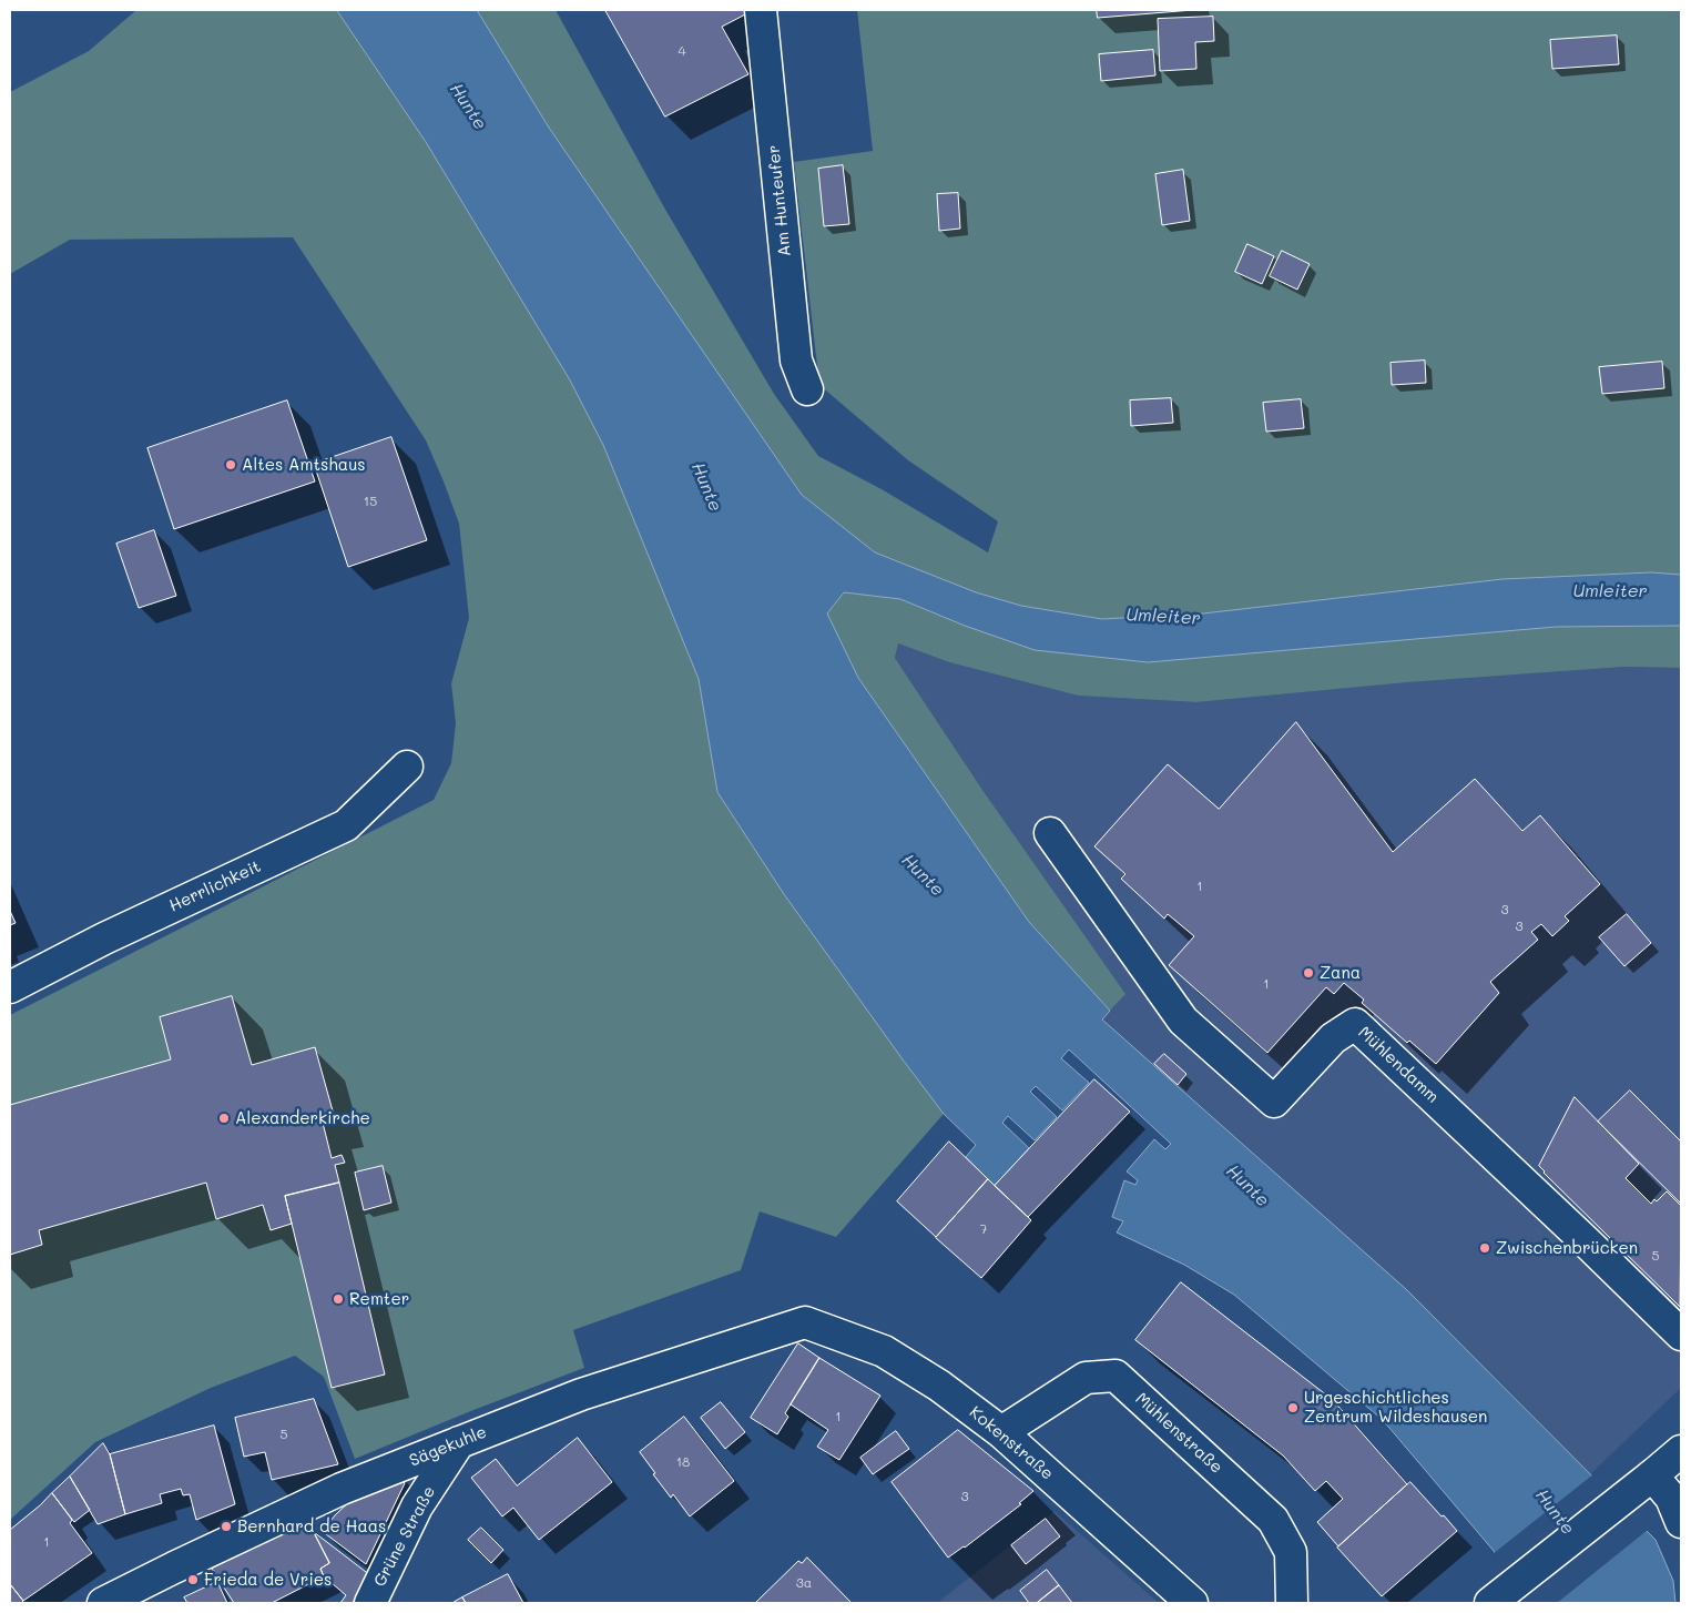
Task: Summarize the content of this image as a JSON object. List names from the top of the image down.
{
  "streets": {
    "street": [
      "Am Hunteufer",
      "Herrlichkeit",
      "Mühlendamm",
      "Mühlenstraße",
      "Kokenstraße",
      "Sägekuhle",
      "Grüne Straße"
    ]
  },
  "crossings": [
    ["Mühlenstraße", "Kokenstraße"],
    ["Kokenstraße", "Sägekuhle"],
    ["Sägekuhle", "Grüne Straße"]
  ],
  "water": ["Hunte", "Umleiter"],
  "places": [
    "Altes Amtshaus",
    "Zana",
    "Alexanderkirche",
    "Zwischenbrücken",
    "Remter",
    "Urgeschichtliches Zentrum Wildeshausen",
    "Bernhard de Haas",
    "Frieda de Vries"
  ],
  "house_numbers": [
    "4",
    "15",
    "1",
    "3",
    "3",
    "1",
    "7",
    "5",
    "1",
    "5",
    "18",
    "3",
    "1",
    "3a"
  ]
}
